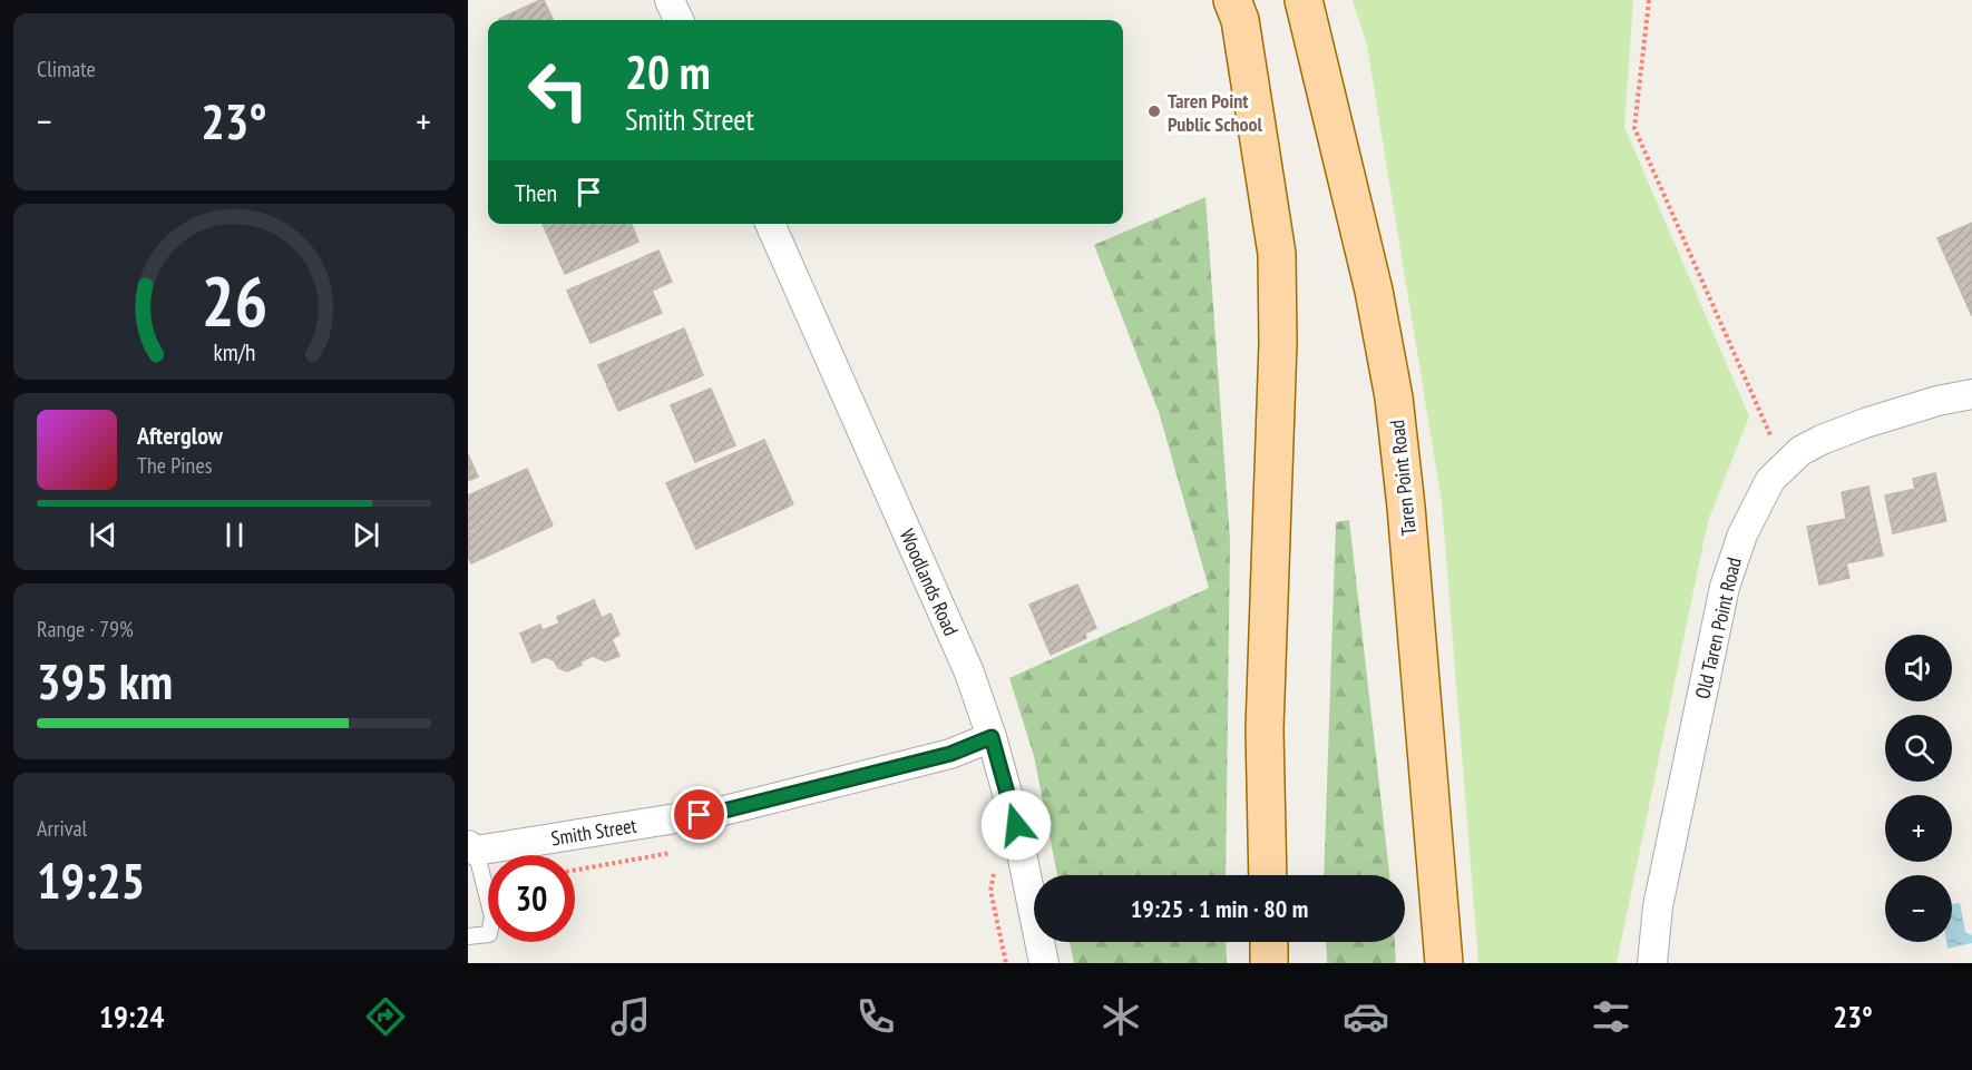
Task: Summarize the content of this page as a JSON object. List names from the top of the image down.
{
  "streets": {
    "main road": ["Taren Point Road"],
    "street": ["Woodlands Road", "Old Taren Point Road", "Smith Street"]
  },
  "crossings": [
    ["Woodlands Road", "Smith Street"]
  ],
  "places": ["Taren Point Public School"],
  "page": {
    "tile": [
      "Climate",
      ["Range · 79%", "395 km"],
      ["Arrival", "19:25"]
    ],
    "turn": ["20 m", "Smith Street"],
    "heat": ["−", "23°", "+"],
    "then": "Then",
    "song": ["Afterglow", "The Pines"],
    "map_buttons": ["+", "−"],
    "limit": "30",
    "trip": "19:25 · 1 min · 80 m",
    "tabs": ["19:24", "23°"],
    "gauge": ["26", "km/h"]
  }
}
